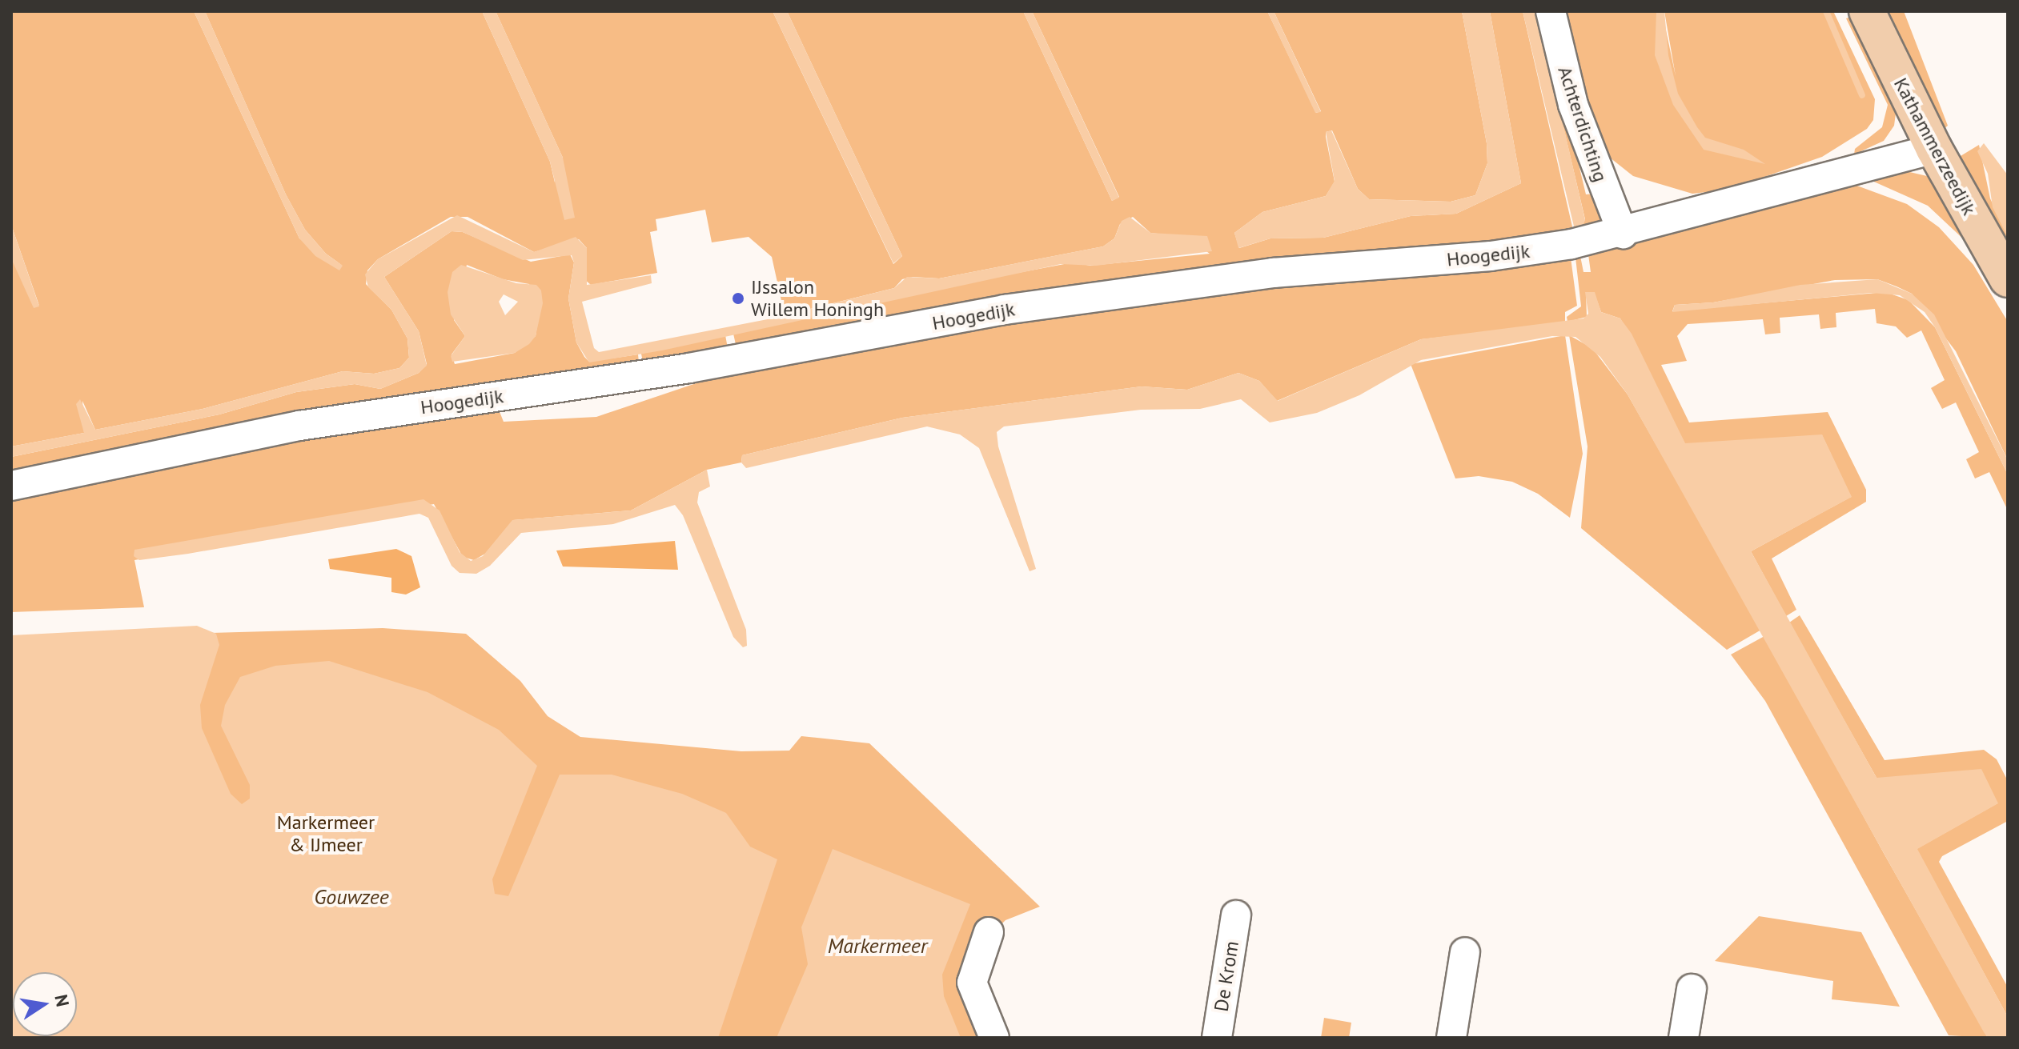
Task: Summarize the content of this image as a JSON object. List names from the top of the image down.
{
  "streets": {
    "main road": ["Kathammerzeedijk"],
    "street": ["Achterdichting", "Hoogedijk", "De Krom"]
  },
  "crossings": [
    ["Achterdichting", "Hoogedijk"],
    ["Kathammerzeedijk", "Hoogedijk"]
  ],
  "water": ["Gouwzee", "Markermeer"],
  "parks": ["Markermeer & IJmeer"],
  "places": ["IJssalon Willem Honingh"],
  "north": "right"
}
